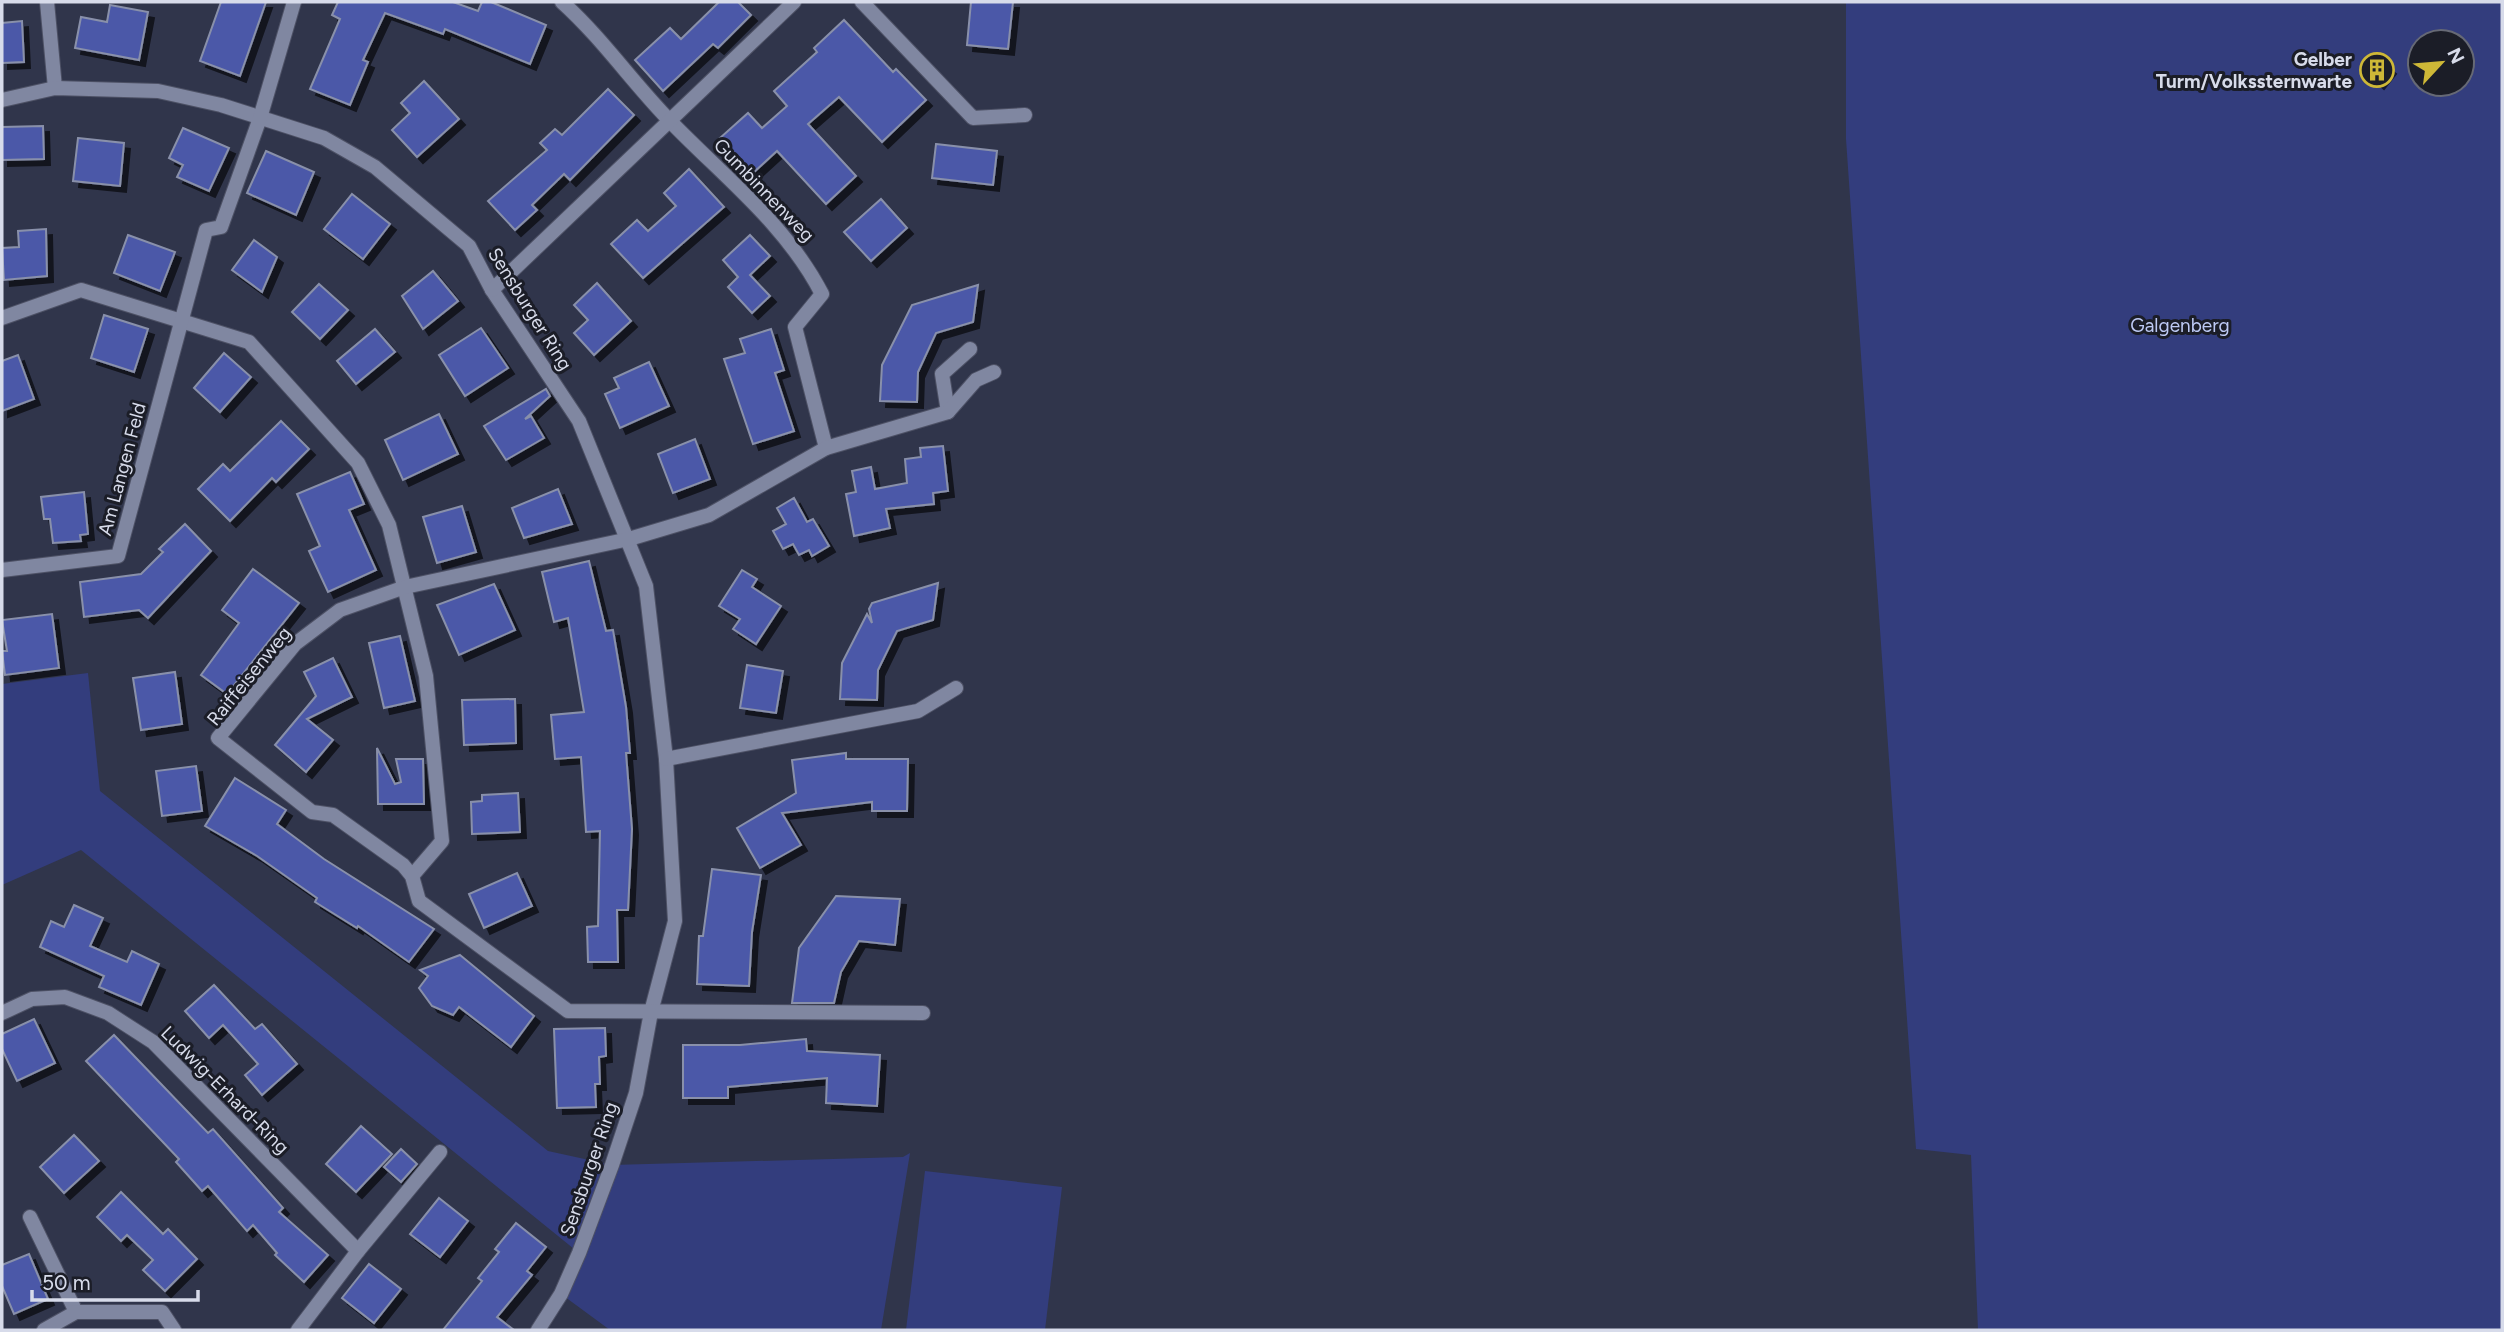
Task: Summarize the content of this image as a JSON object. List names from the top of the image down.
{
  "streets": {
    "street": [
      "Gumbinnenweg",
      "Sensburger Ring",
      "Am Langen Feld",
      "Raiffeisenweg",
      "Ludwig-Erhard-Ring"
    ]
  },
  "crossings": [
    ["Sensburger Ring", "Am Langen Feld"],
    ["Sensburger Ring", "Raiffeisenweg"]
  ],
  "parks": ["Galgenberg"],
  "places": {
    "building": ["Gelber Turm/Volkssternwarte"]
  },
  "scale_bar": "50 m",
  "north": "top right"
}
